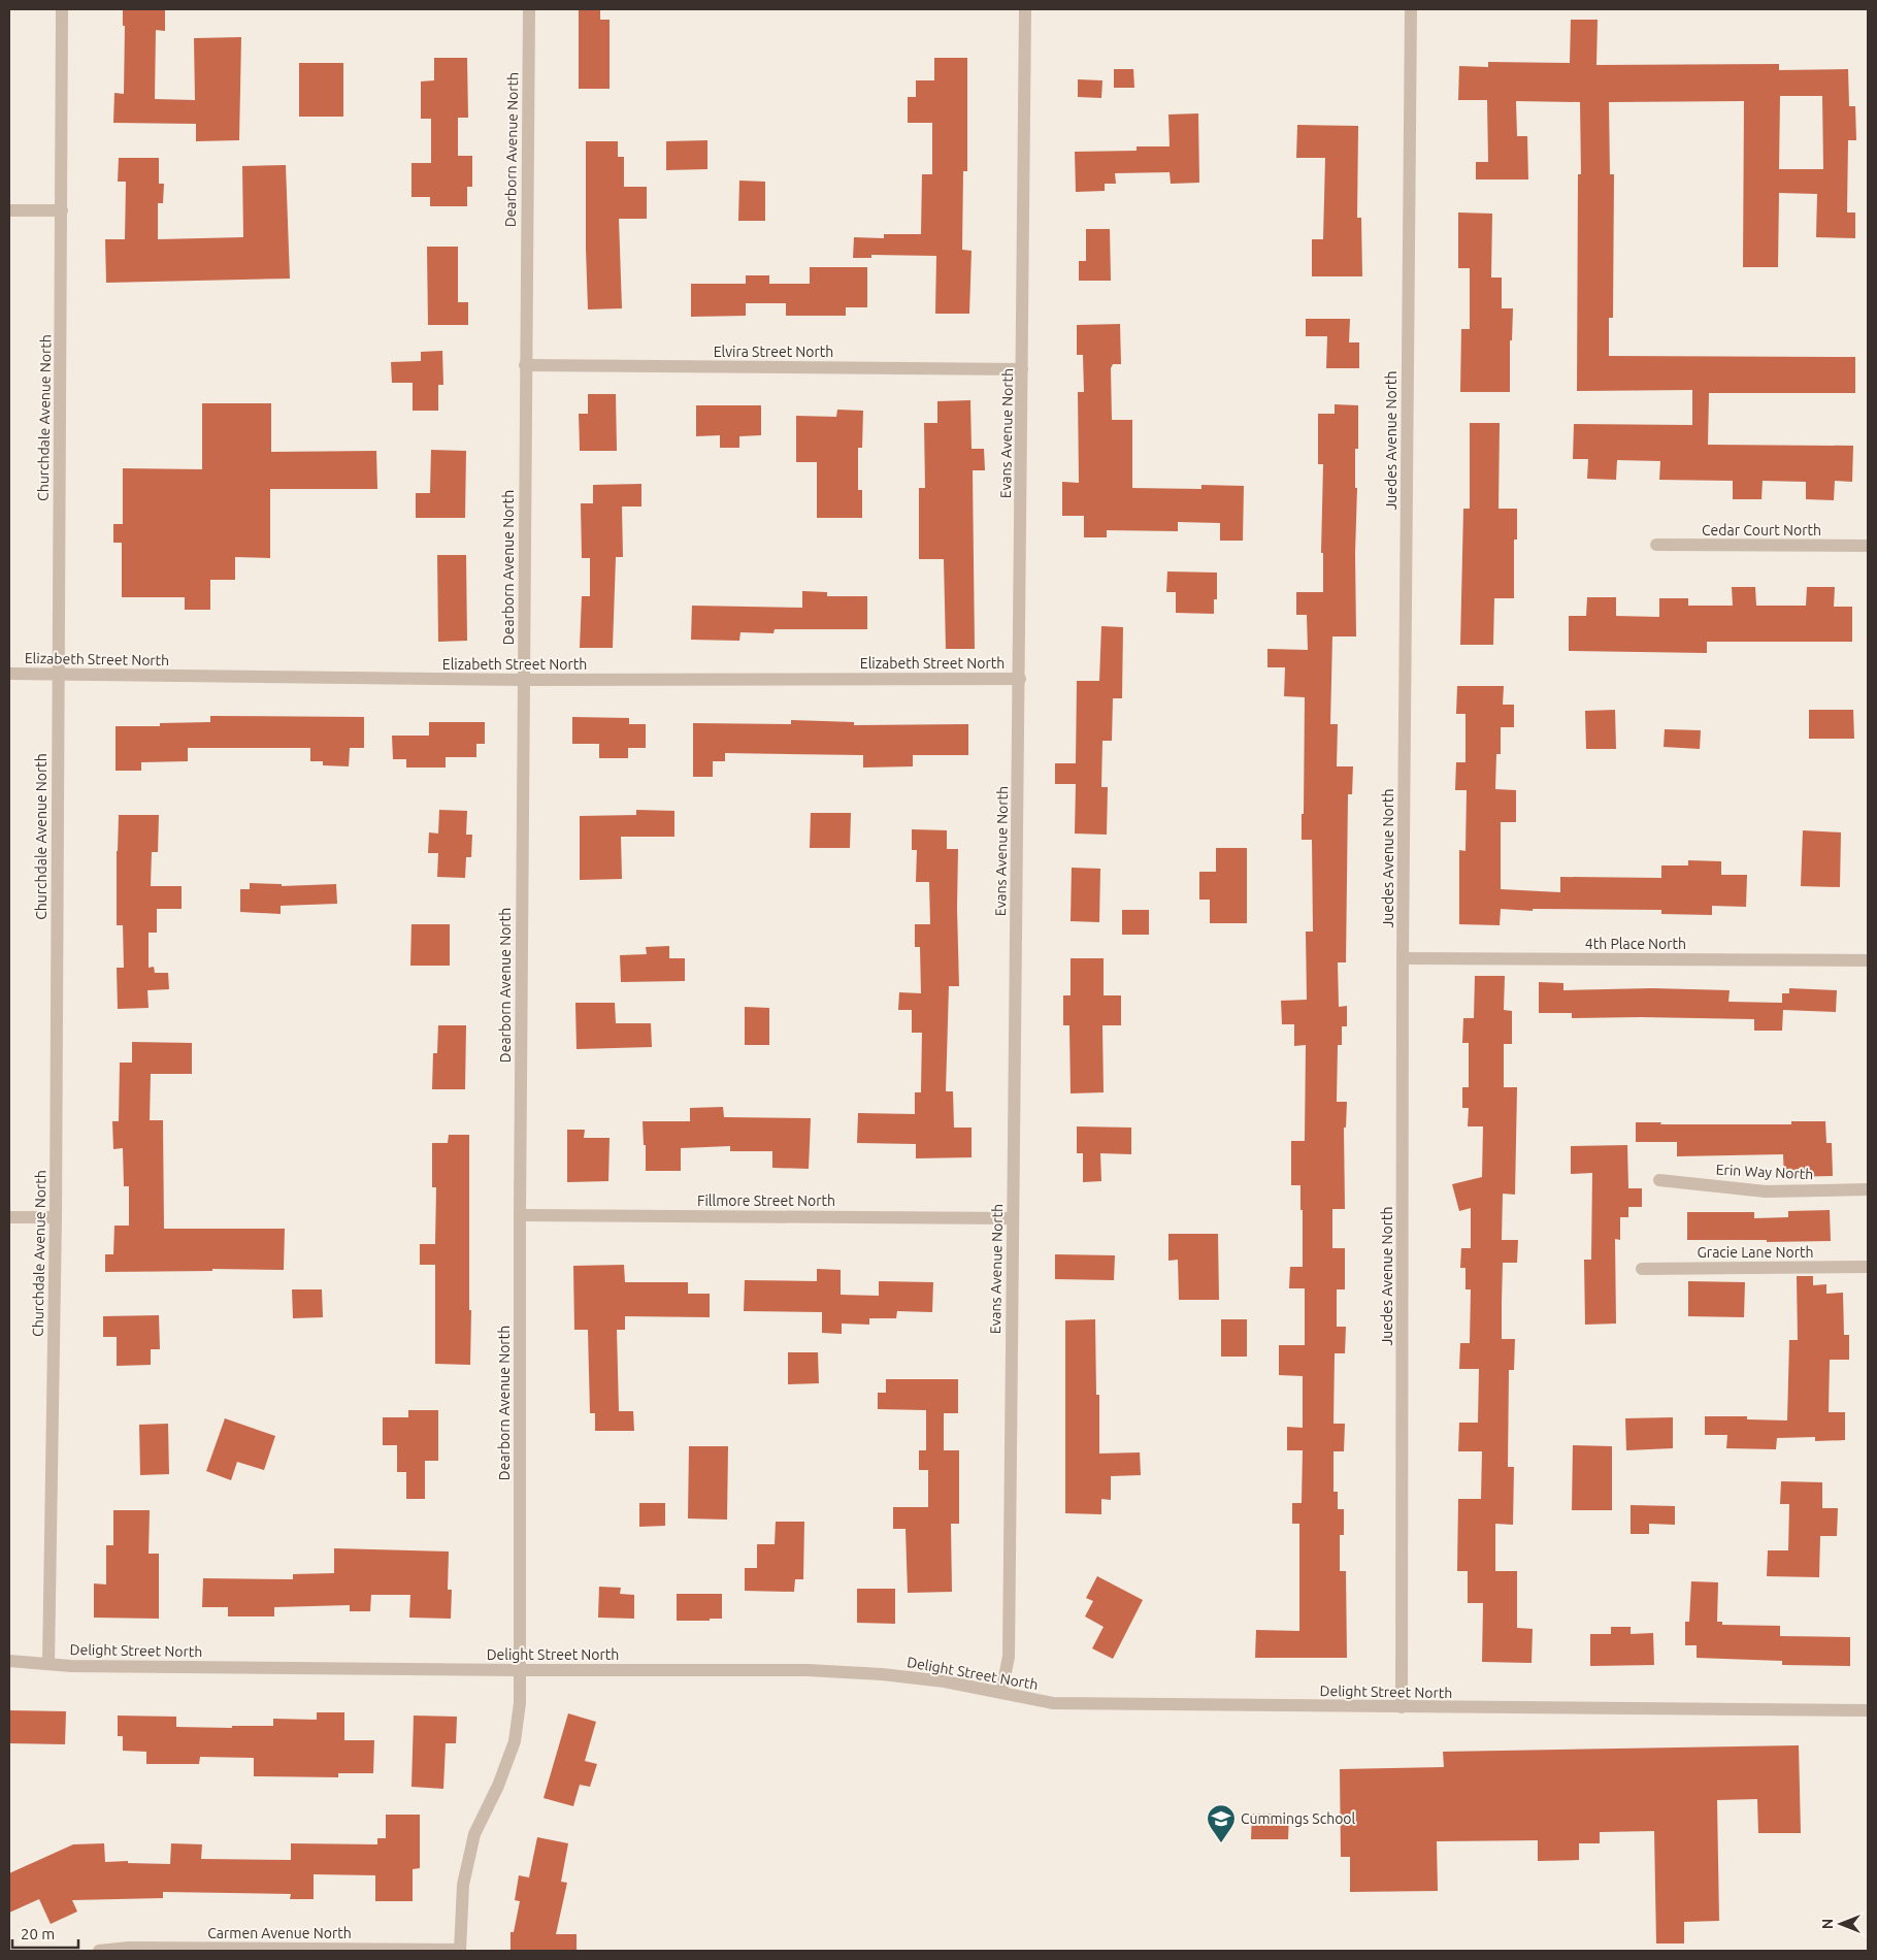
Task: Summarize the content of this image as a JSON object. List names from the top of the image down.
{
  "streets": {
    "street": [
      "Dearborn Avenue North",
      "Elvira Street North",
      "Churchdale Avenue North",
      "Evans Avenue North",
      "Juedes Avenue North",
      "Cedar Court North",
      "Elizabeth Street North",
      "4th Place North",
      "Erin Way North",
      "Fillmore Street North",
      "Gracie Lane North",
      "Delight Street North",
      "Carmen Avenue North"
    ]
  },
  "crossings": [
    ["Dearborn Avenue North", "Elvira Street North"],
    ["Dearborn Avenue North", "Elizabeth Street North"],
    ["Dearborn Avenue North", "Fillmore Street North"],
    ["Dearborn Avenue North", "Delight Street North"],
    ["Dearborn Avenue North", "Carmen Avenue North"],
    ["Elvira Street North", "Evans Avenue North"],
    ["Churchdale Avenue North", "Elizabeth Street North"],
    ["Churchdale Avenue North", "Delight Street North"],
    ["Evans Avenue North", "Elizabeth Street North"],
    ["Evans Avenue North", "Fillmore Street North"],
    ["Evans Avenue North", "Delight Street North"],
    ["Juedes Avenue North", "4th Place North"],
    ["Juedes Avenue North", "Delight Street North"]
  ],
  "places": {
    "school or university": ["Cummings School"]
  },
  "scale_bar": "20 m",
  "north": "left"
}
